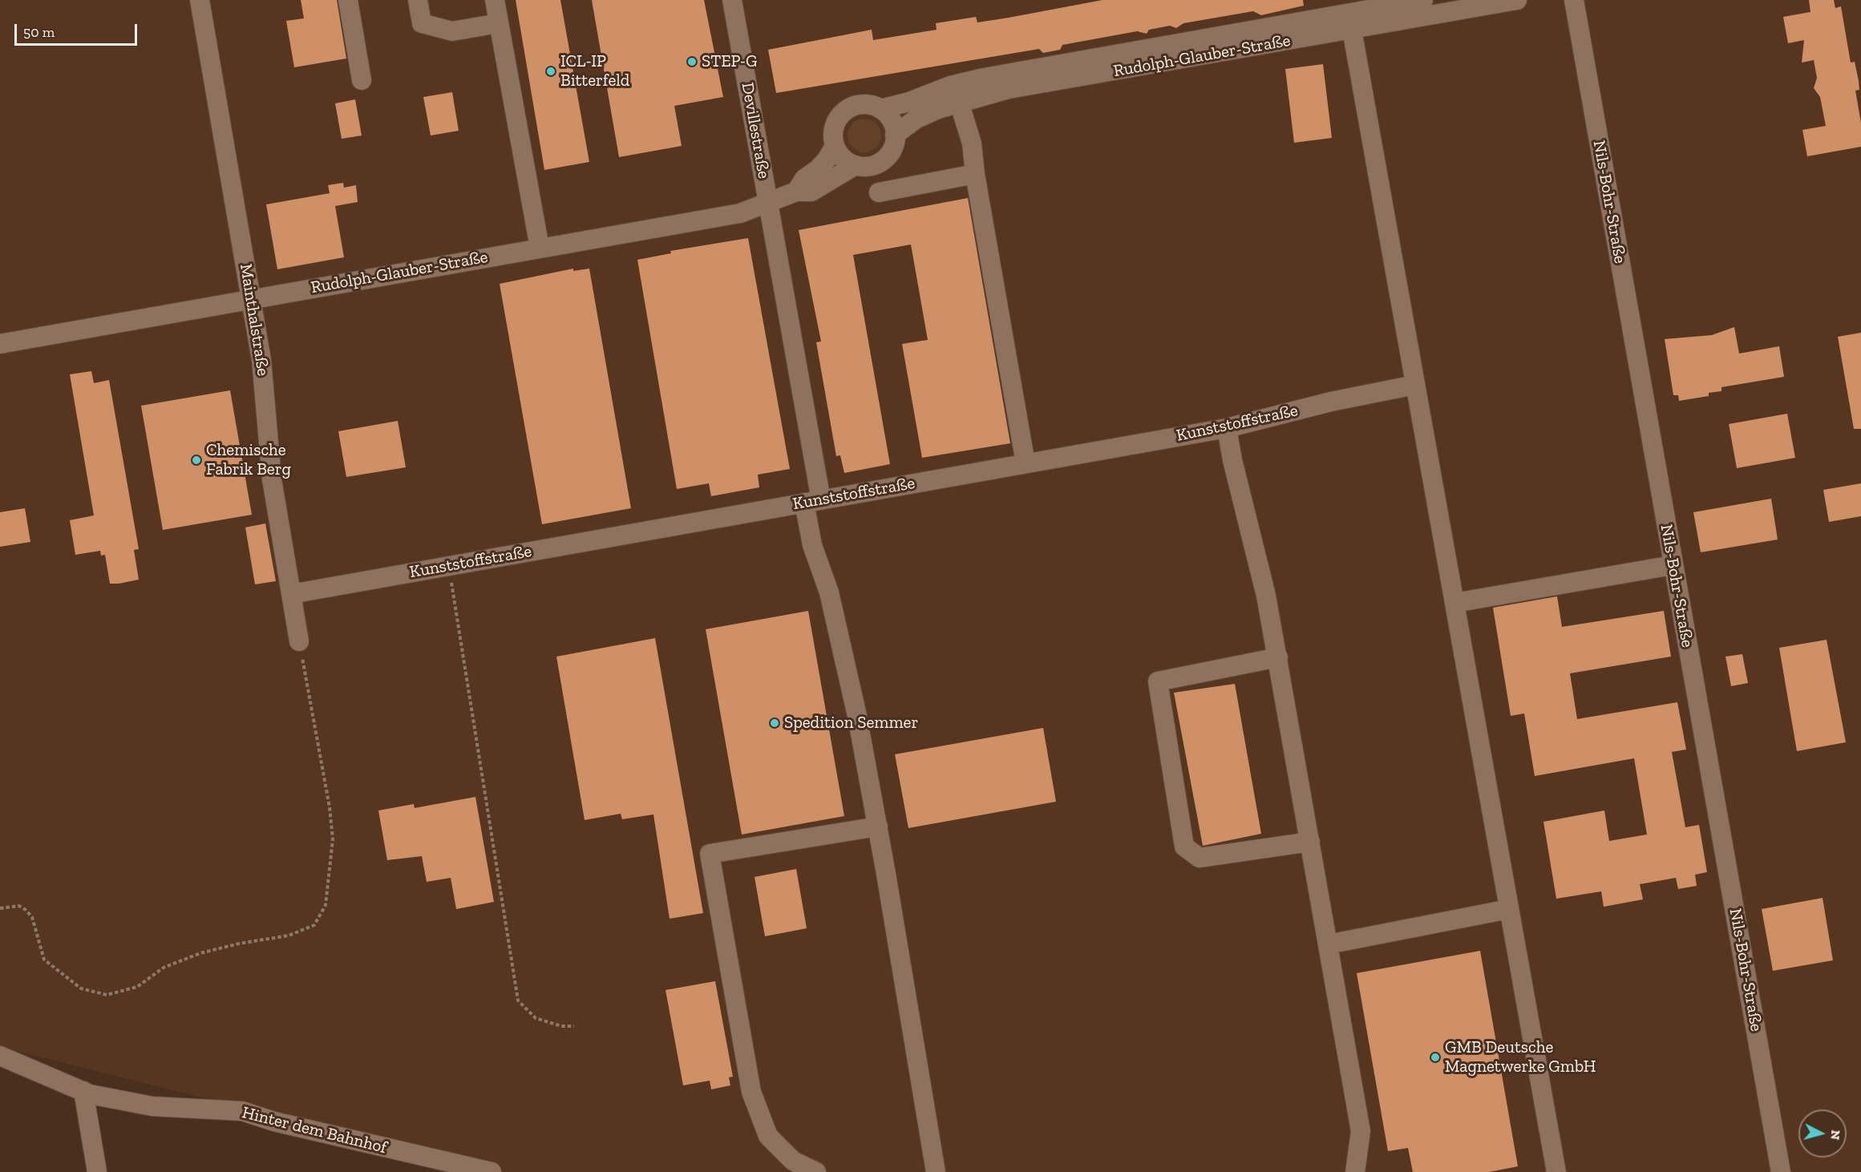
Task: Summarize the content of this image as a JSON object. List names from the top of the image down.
{
  "streets": {
    "street": [
      "Rudolph-Glauber-Straße",
      "Devillestraße",
      "Nils-Bohr-Straße",
      "Mainthalstraße",
      "Kunststoffstraße",
      "Hinter dem Bahnhof"
    ]
  },
  "crossings": [
    ["Rudolph-Glauber-Straße", "Devillestraße"],
    ["Rudolph-Glauber-Straße", "Mainthalstraße"],
    ["Devillestraße", "Kunststoffstraße"],
    ["Mainthalstraße", "Kunststoffstraße"]
  ],
  "places": [
    "STEP-G",
    "ICL-IP Bitterfeld",
    "Chemische Fabrik Berg",
    "Spedition Semmer",
    "GMB Deutsche Magnetwerke GmbH"
  ],
  "scale_bar": "50 m",
  "north": "right"
}
